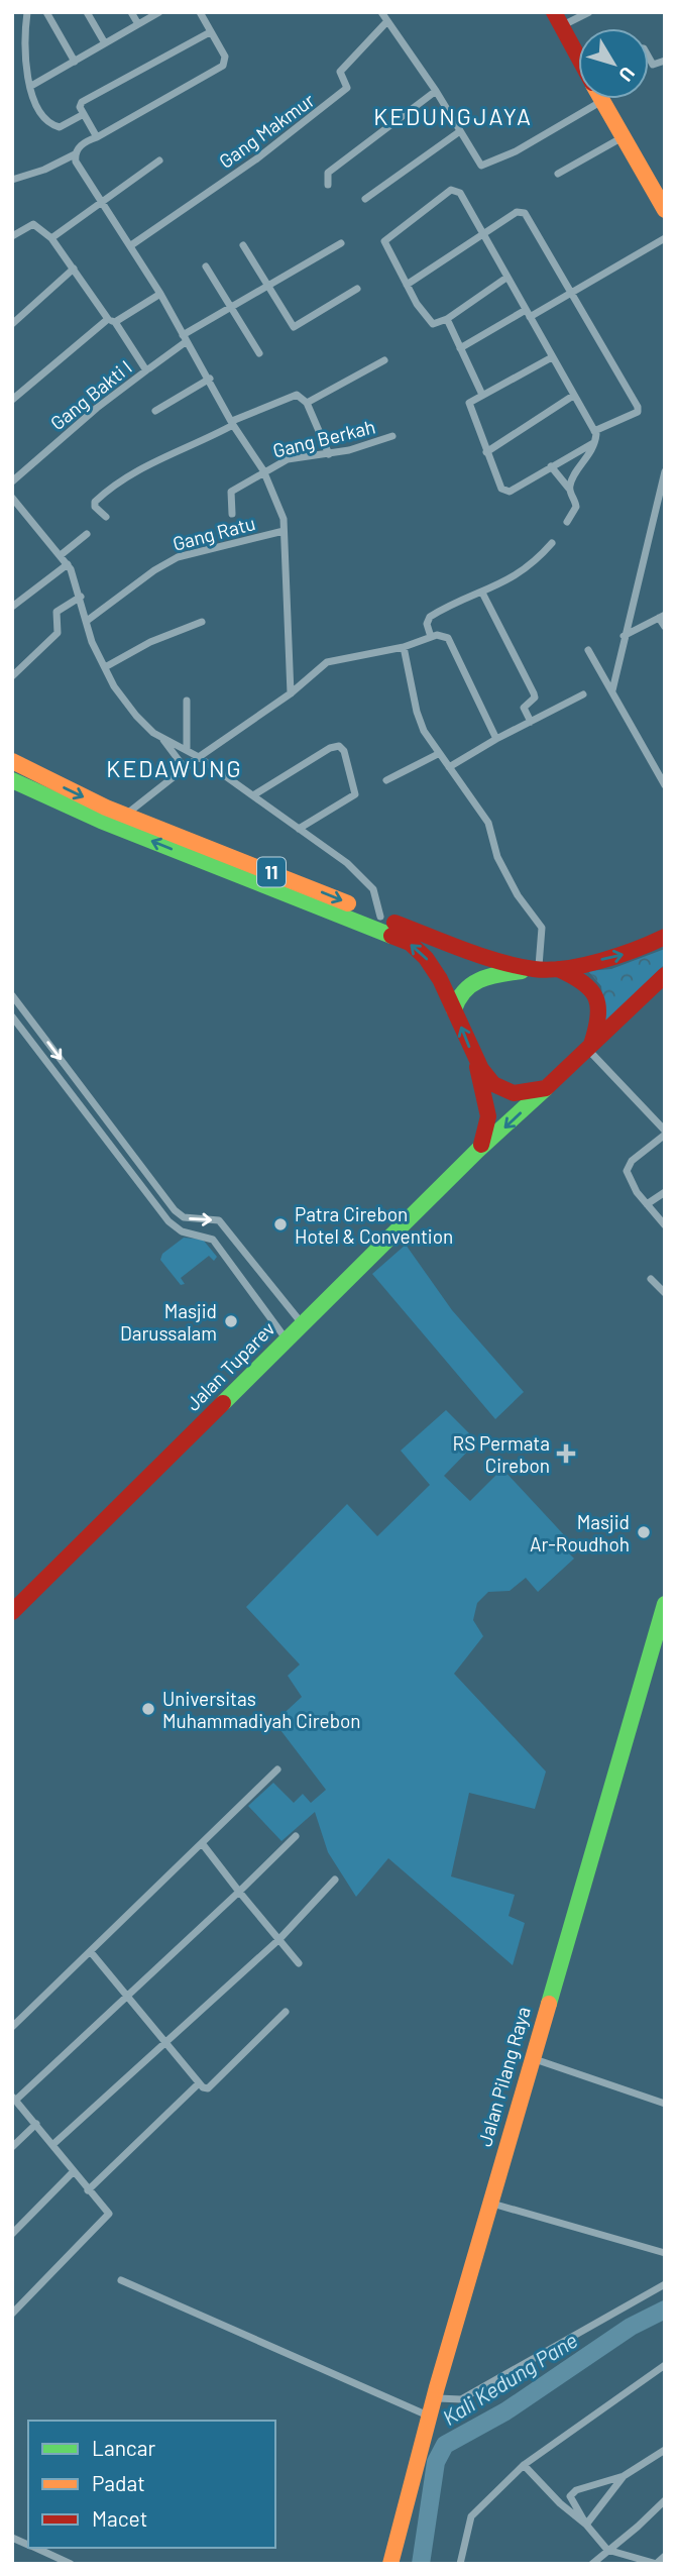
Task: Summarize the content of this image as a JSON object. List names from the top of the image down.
{
  "streets": {
    "main road": ["11", "Jalan Tuparev", "Jalan Pilang Raya"],
    "street": [
      "Gang Makmur",
      "Gang Bakti I",
      "Gang Berkah",
      "Gang Ratu"
    ]
  },
  "crossings": [
    ["11", "Jalan Tuparev"]
  ],
  "districts": ["KEDUNGJAYA", "KEDAWUNG"],
  "water": ["Kali Kedung Pane"],
  "places": {
    "other": [
      "Patra Cirebon Hotel & Convention",
      "Masjid Darussalam",
      "Masjid Ar-Roudhoh",
      "Universitas Muhammadiyah Cirebon"
    ],
    "health": ["RS Permata Cirebon"]
  },
  "legend": ["Lancar", "Padat", "Macet"],
  "north": "bottom right"
}
